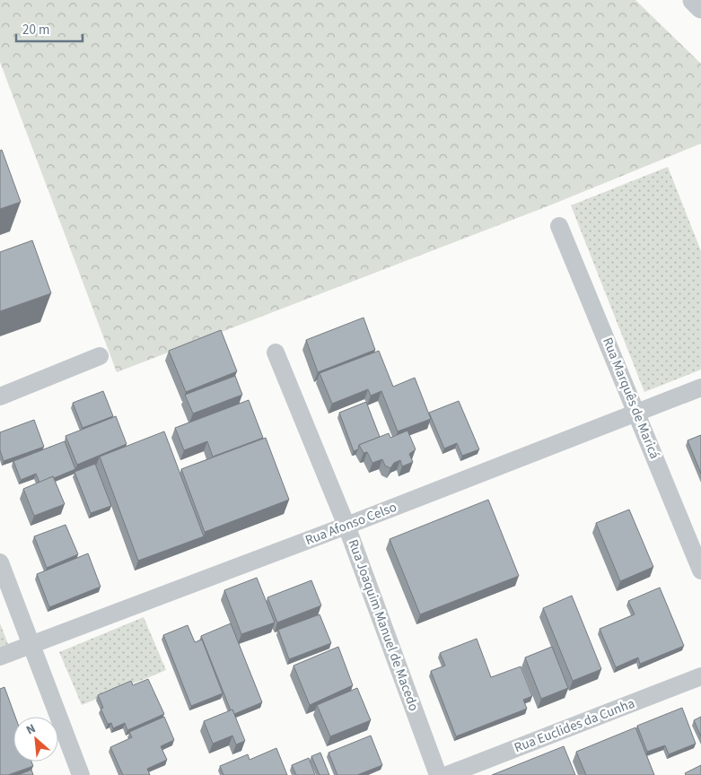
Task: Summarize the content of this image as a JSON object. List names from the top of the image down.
{
  "streets": {
    "street": [
      "Rua Marquês de Maricá",
      "Rua Afonso Celso",
      "Rua Joaquim Manuel de Macedo",
      "Rua Euclides da Cunha"
    ]
  },
  "crossings": [
    ["Rua Marquês de Maricá", "Rua Afonso Celso"],
    ["Rua Afonso Celso", "Rua Joaquim Manuel de Macedo"]
  ],
  "scale_bar": "20 m",
  "north": "top left"
}
